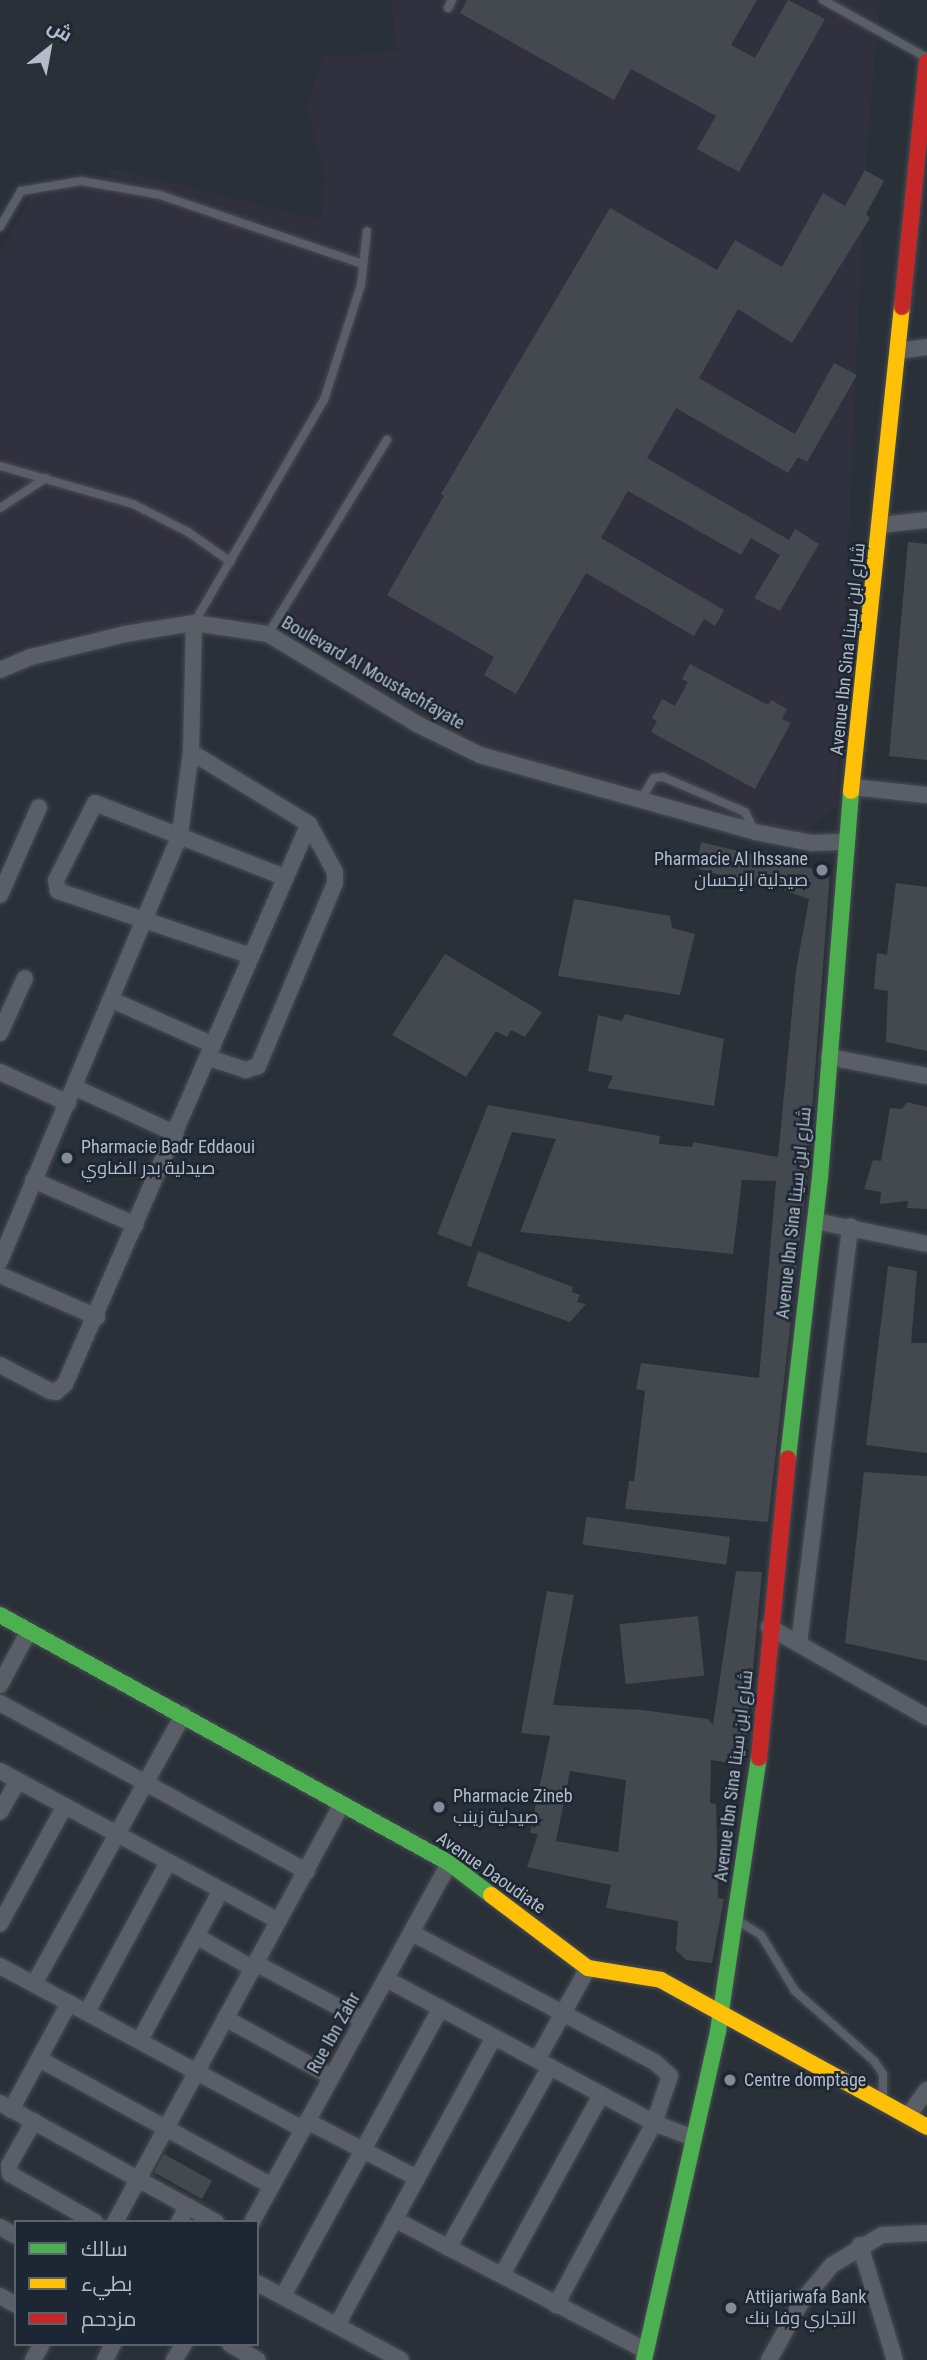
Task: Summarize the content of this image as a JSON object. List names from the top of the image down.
{
  "streets": {
    "street": [
      "Avenue Ibn Sina شارع ابن سينا",
      "Boulevard Al Moustachfayate",
      "Avenue Daoudiate",
      "Rue Ibn Zahr"
    ]
  },
  "crossings": [
    ["Avenue Ibn Sina شارع ابن سينا", "Boulevard Al Moustachfayate"],
    ["Avenue Ibn Sina شارع ابن سينا", "Avenue Daoudiate"],
    ["Avenue Daoudiate", "Rue Ibn Zahr"]
  ],
  "places": [
    "Pharmacie Al Ihssane صيدلية الإحسان",
    "Pharmacie Badr Eddaoui صيدلية بدر الضاوي",
    "Pharmacie Zineb صيدلية زينب",
    "Centre domptage",
    "Attijariwafa Bank التجاري وفا بنك"
  ],
  "legend": ["سالك", "بطيء", "مزدحم"],
  "north": "top right"
}
